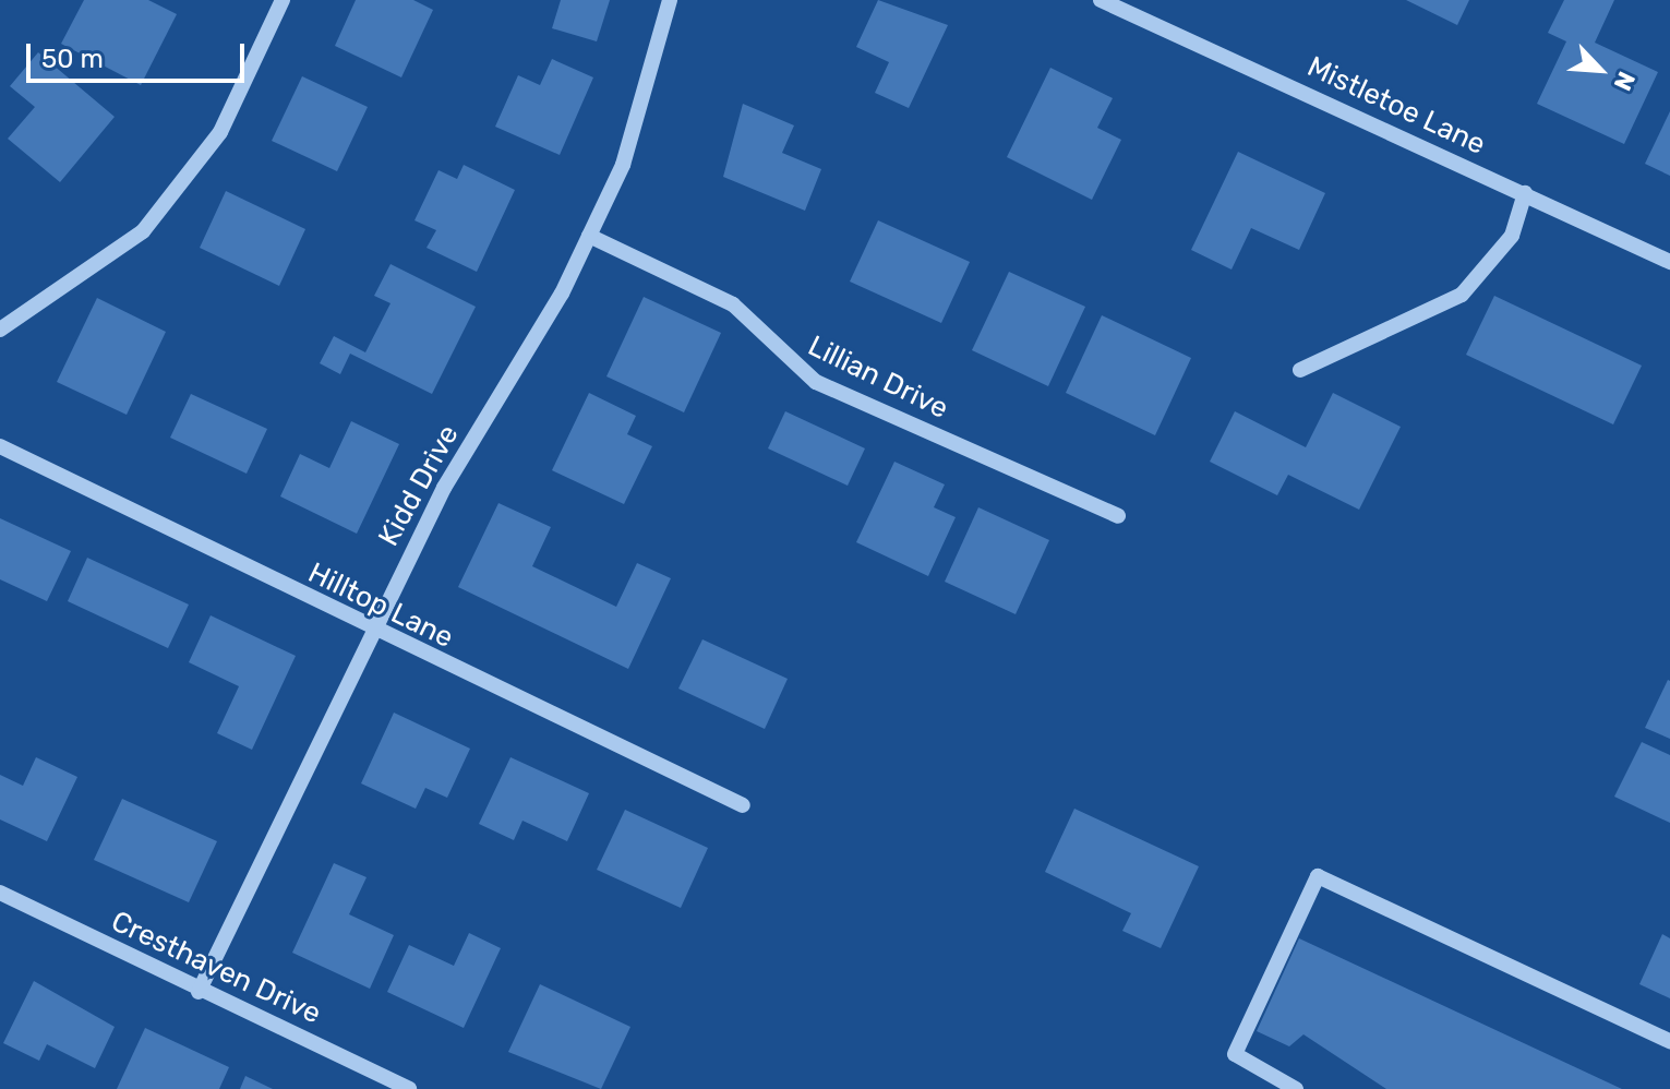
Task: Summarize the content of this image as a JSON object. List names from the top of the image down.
{
  "streets": {
    "street": [
      "Mistletoe Lane",
      "Lillian Drive",
      "Kidd Drive",
      "Hilltop Lane",
      "Cresthaven Drive"
    ]
  },
  "crossings": [
    ["Lillian Drive", "Kidd Drive"],
    ["Kidd Drive", "Hilltop Lane"],
    ["Kidd Drive", "Cresthaven Drive"]
  ],
  "scale_bar": "50 m",
  "north": "bottom right"
}
